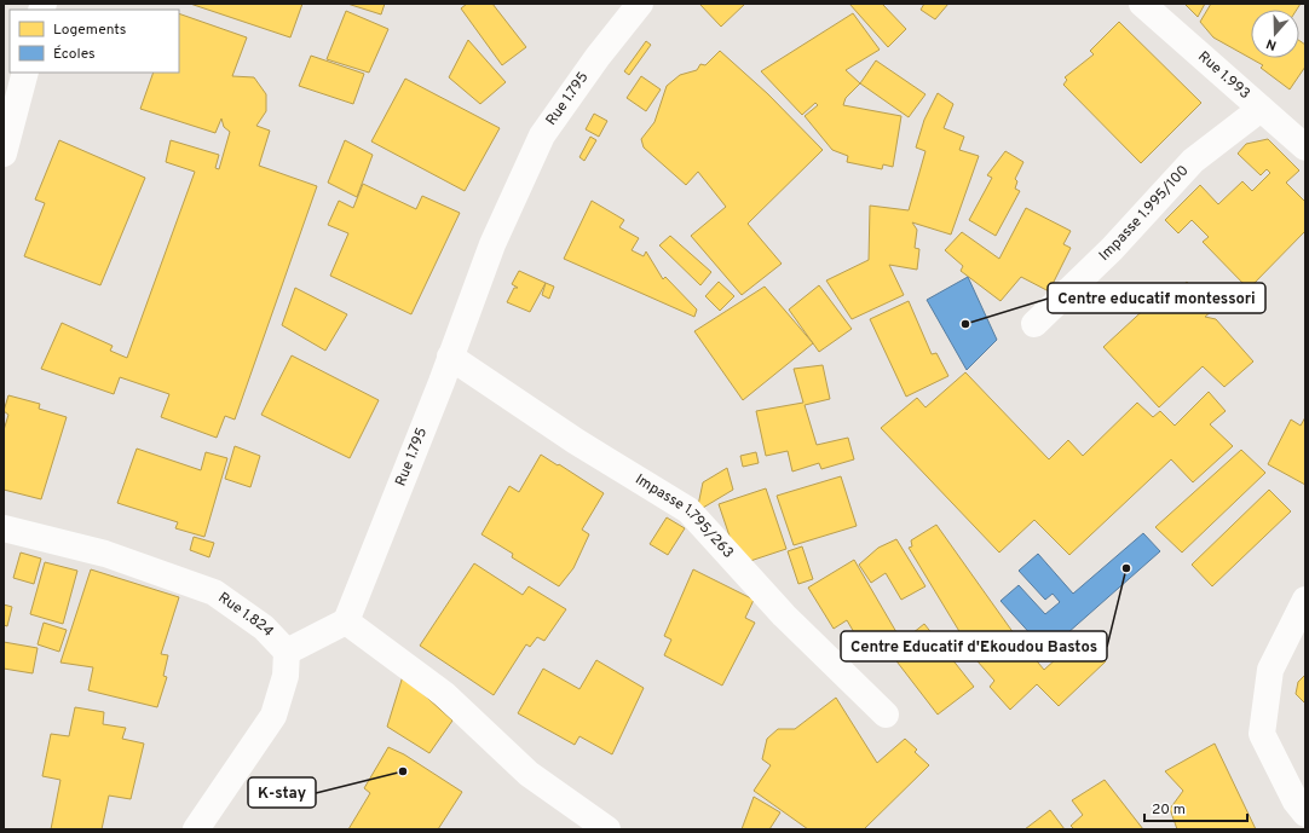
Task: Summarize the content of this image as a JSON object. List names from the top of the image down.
{
  "streets": {
    "street": [
      "Rue 1.993",
      "Rue 1.795",
      "Impasse 1.995/100",
      "Impasse 1.795/263",
      "Rue 1.824"
    ]
  },
  "crossings": [
    ["Rue 1.993", "Impasse 1.995/100"],
    ["Rue 1.795", "Impasse 1.795/263"]
  ],
  "places": ["Centre educatif montessori", "Centre Educatif d'Ekoudou Bastos", "K-stay"],
  "legend": ["Logements", "Écoles"],
  "scale_bar": "20 m",
  "north": "bottom"
}
